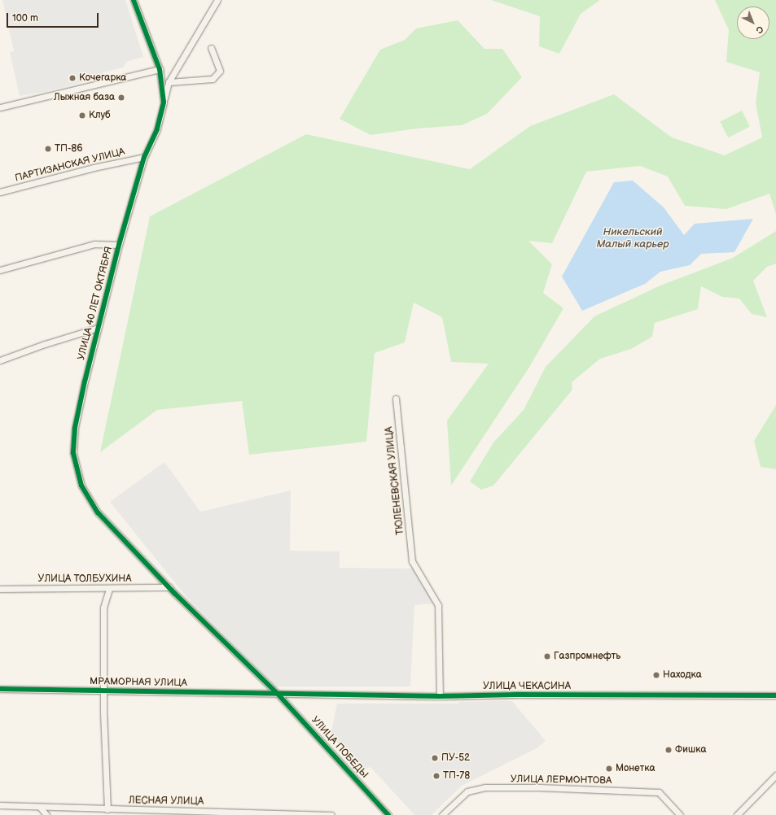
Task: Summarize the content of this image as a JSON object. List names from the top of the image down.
{
  "streets": {
    "street": [
      "ПАРТИЗАНСКАЯ УЛИЦА",
      "УЛИЦА 40 ЛЕТ ОКТЯБРЯ",
      "ТЮЛЕНЕВСКАЯ УЛИЦА",
      "УЛИЦА ТОЛБУХИНА",
      "МРАМОРНАЯ УЛИЦА",
      "УЛИЦА ЧЕКАСИНА",
      "УЛИЦА ПОБЕДЫ",
      "УЛИЦА ЛЕРМОНТОВА",
      "ЛЕСНАЯ УЛИЦА"
    ]
  },
  "crossings": [
    ["ПАРТИЗАНСКАЯ УЛИЦА", "УЛИЦА 40 ЛЕТ ОКТЯБРЯ"],
    ["УЛИЦА 40 ЛЕТ ОКТЯБРЯ", "УЛИЦА ТОЛБУХИНА"],
    ["УЛИЦА 40 ЛЕТ ОКТЯБРЯ", "МРАМОРНАЯ УЛИЦА"],
    ["УЛИЦА 40 ЛЕТ ОКТЯБРЯ", "УЛИЦА ЧЕКАСИНА"],
    ["УЛИЦА 40 ЛЕТ ОКТЯБРЯ", "УЛИЦА ПОБЕДЫ"],
    ["ТЮЛЕНЕВСКАЯ УЛИЦА", "УЛИЦА ЧЕКАСИНА"],
    ["МРАМОРНАЯ УЛИЦА", "УЛИЦА ЧЕКАСИНА"],
    ["МРАМОРНАЯ УЛИЦА", "УЛИЦА ПОБЕДЫ"],
    ["УЛИЦА ЧЕКАСИНА", "УЛИЦА ПОБЕДЫ"]
  ],
  "water": ["Никельский Малый карьер"],
  "places": [
    "Кочегарка",
    "Лыжная база",
    "Клуб",
    "ТП-86",
    "Газпромнефть",
    "Находка",
    "Фишка",
    "ПУ-52",
    "Монетка",
    "ТП-78"
  ],
  "scale_bar": "100 m",
  "north": "bottom right"
}
